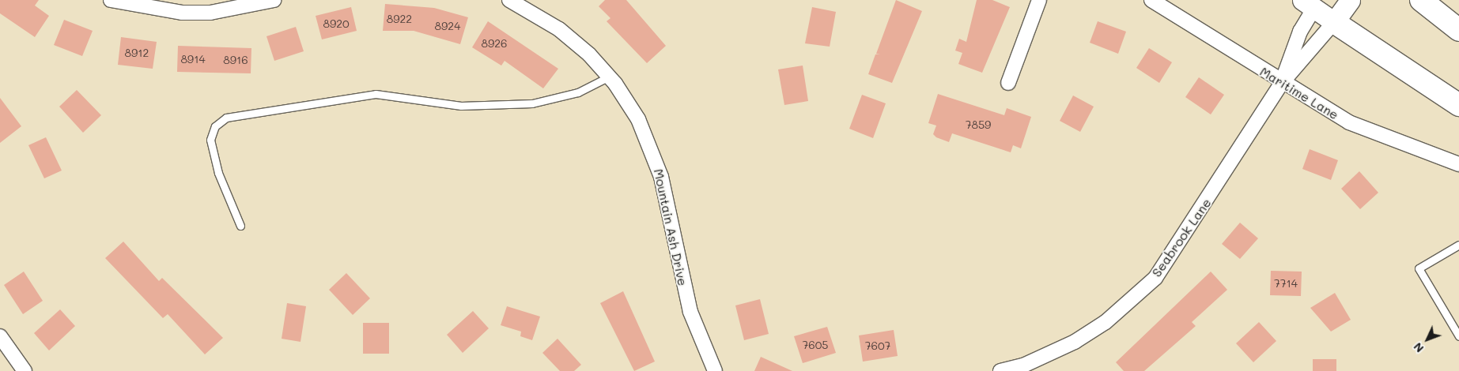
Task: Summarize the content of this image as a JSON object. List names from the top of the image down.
{
  "streets": {
    "street": ["Maritime Lane", "Mountain Ash Drive", "Seabrook Lane"]
  },
  "crossings": [
    ["Maritime Lane", "Seabrook Lane"]
  ],
  "house_numbers": [
    "8922",
    "8920",
    "8924",
    "8926",
    "8912",
    "8914",
    "8916",
    "7859",
    "7714",
    "7605",
    "7607"
  ],
  "north": "bottom left"
}
